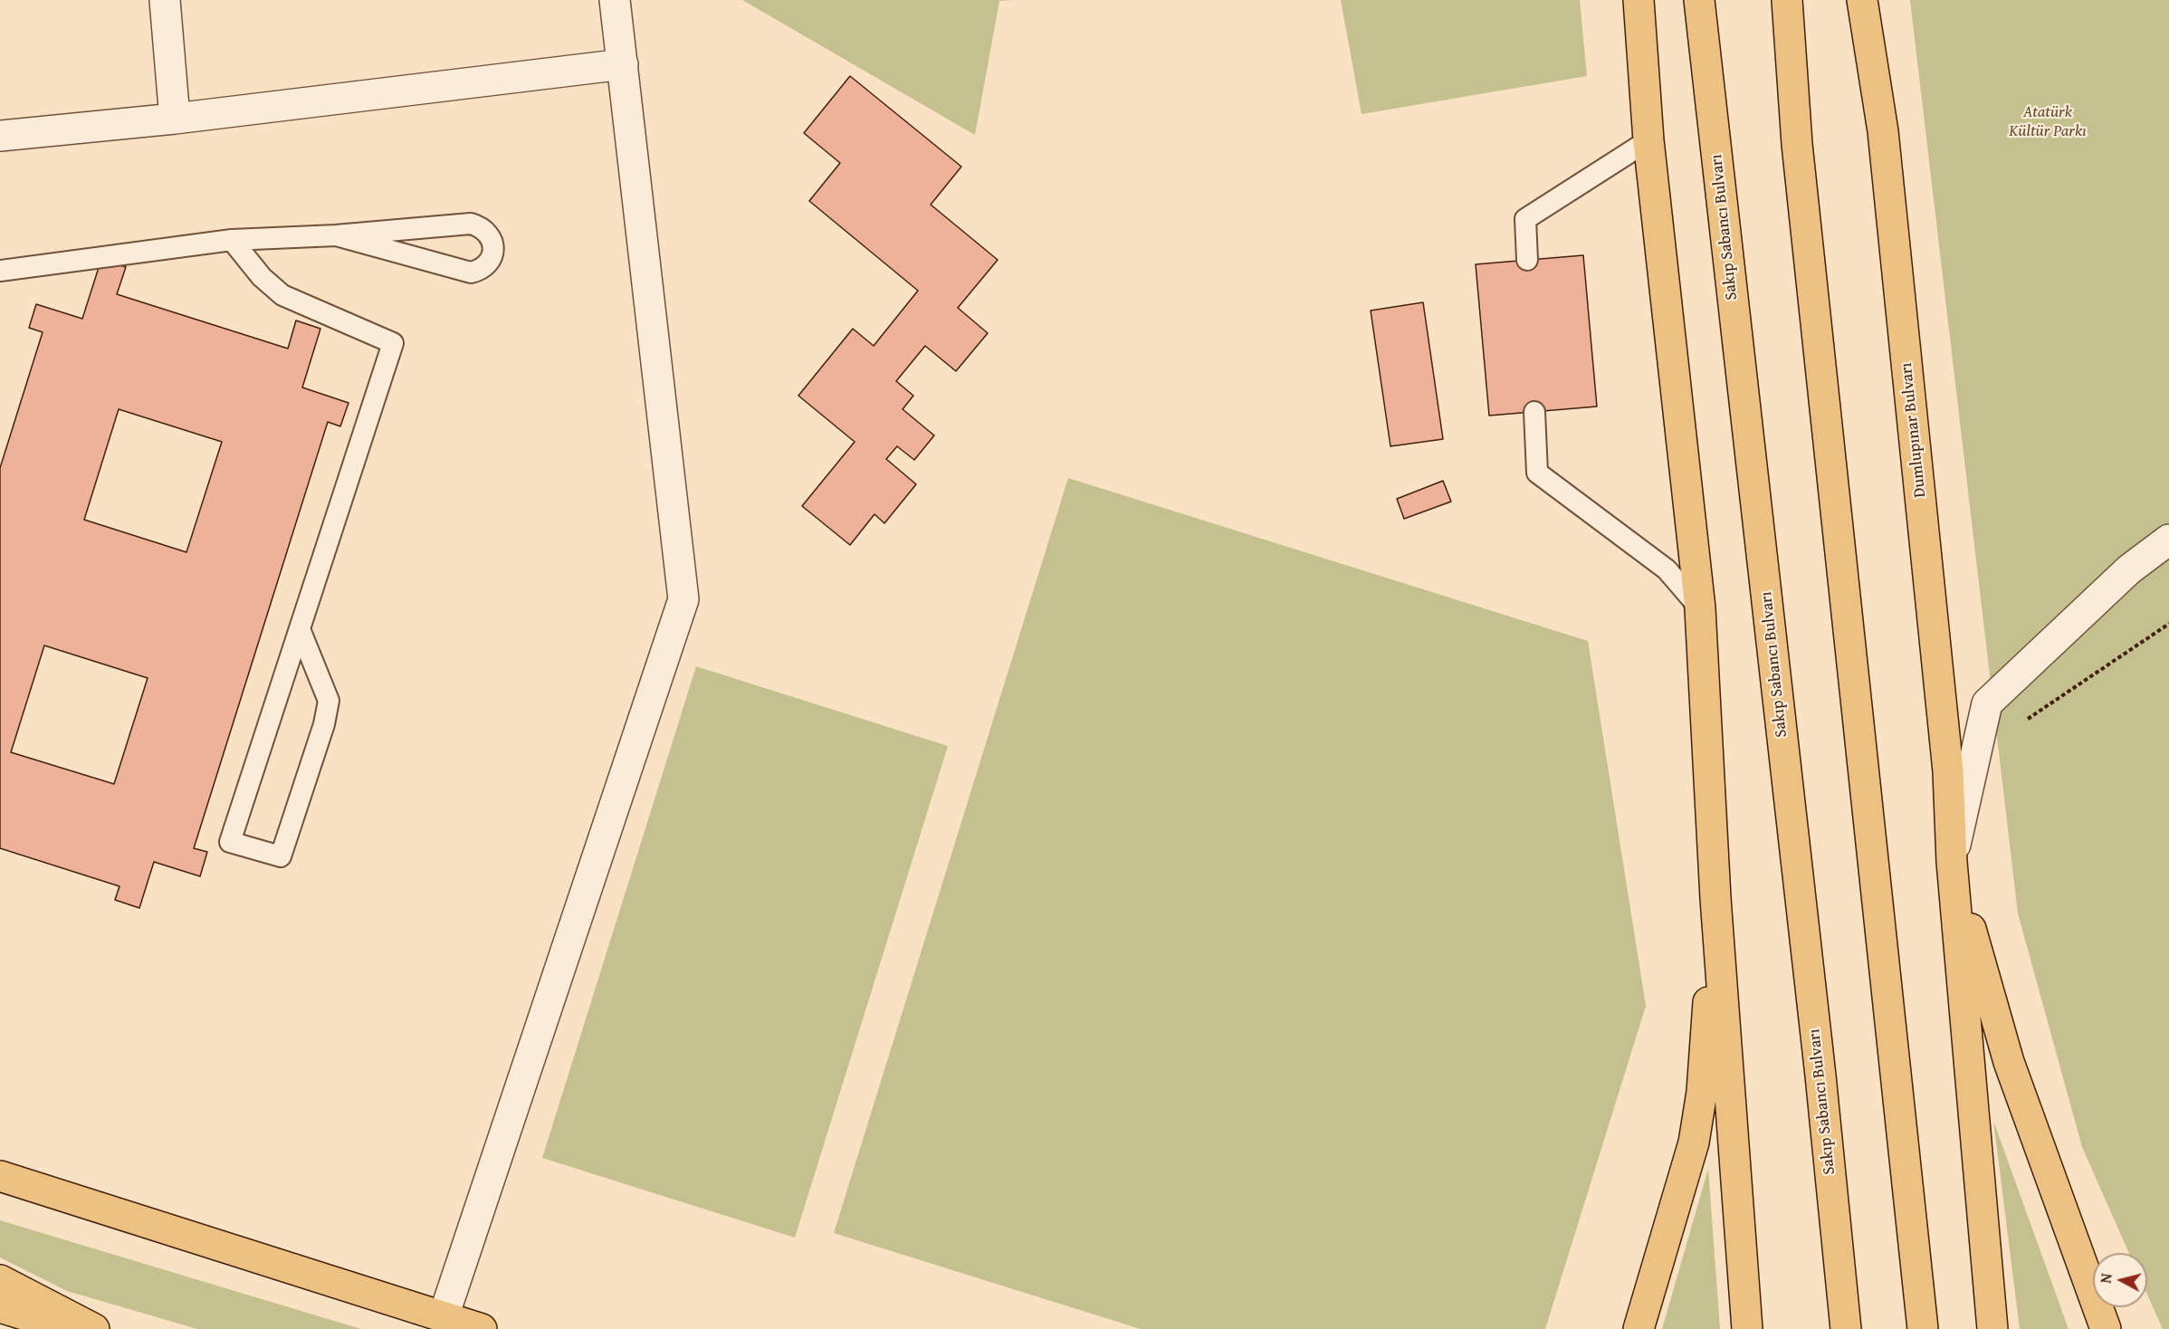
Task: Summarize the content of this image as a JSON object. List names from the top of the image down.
{
  "streets": {
    "main road": ["Sakıp Sabancı Bulvarı", "Dumlupınar Bulvarı"]
  },
  "parks": ["Atatürk Kültür Parkı"],
  "north": "left"
}
